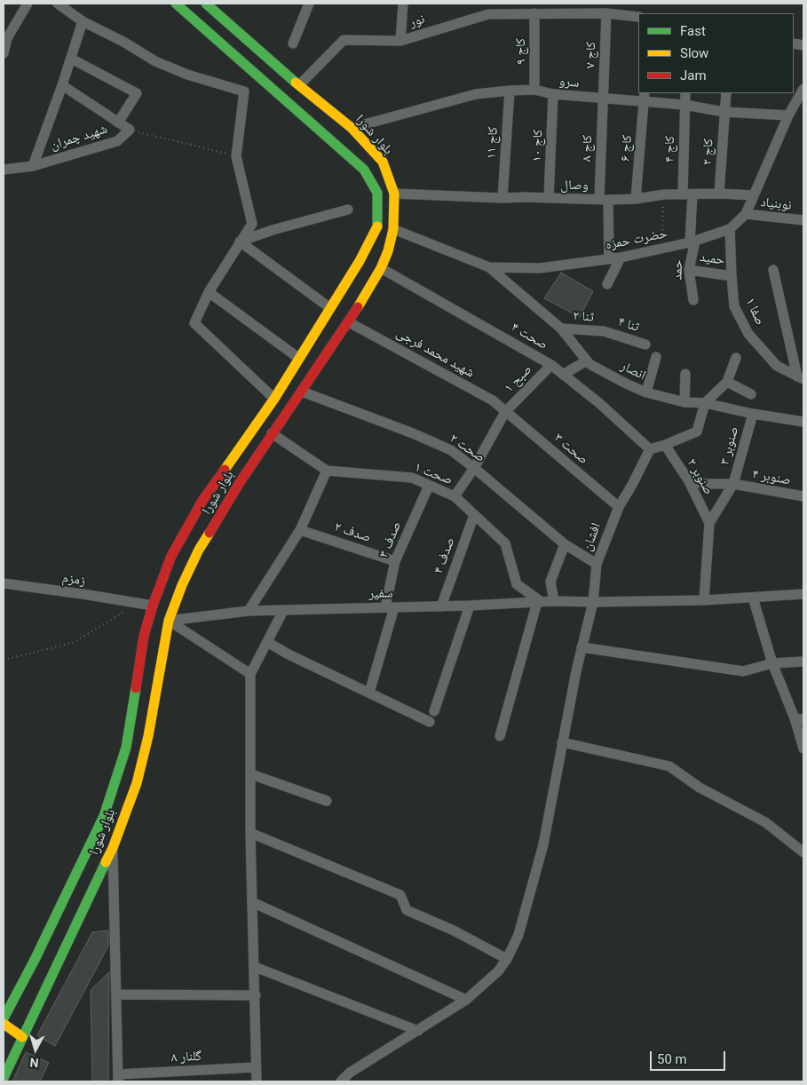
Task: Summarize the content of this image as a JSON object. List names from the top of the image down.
{
  "streets": {
    "main road": ["بلوار شورا"],
    "street": [
      "نور",
      "کاج ۹",
      "کاج ۷",
      "سرو",
      "شهید چمران",
      "کاج ۱۱",
      "کاج ۱۰",
      "کاج ۸",
      "کاج ۶",
      "کاج ۴",
      "کاج ۲",
      "وصال",
      "نوبنیاد",
      "حضرت حمزه",
      "حمید",
      "حمد",
      "صفا ۱",
      "ثنا ۲",
      "ثنا ۴",
      "صحت ۴",
      "شهید محمد فرجی",
      "انصار",
      "صبح ۱",
      "صنوبر ۳",
      "صحت ۲",
      "صحت ۳",
      "صحت ۱",
      "صنوبر ۲",
      "صنوبر ۴",
      "صدف ۲",
      "افشان",
      "صدف ۳",
      "صدف ۴",
      "زمزم",
      "سفیر",
      "گلنار ۸"
    ]
  },
  "crossings": [
    ["نور", "کاج ۹"],
    ["نور", "کاج ۷"],
    ["نور", "بلوار شورا"],
    ["کاج ۹", "سرو"],
    ["کاج ۷", "سرو"],
    ["کاج ۷", "کاج ۸"],
    ["سرو", "بلوار شورا"],
    ["سرو", "کاج ۱۱"],
    ["سرو", "کاج ۱۰"],
    ["سرو", "کاج ۸"],
    ["سرو", "کاج ۶"],
    ["سرو", "کاج ۴"],
    ["سرو", "کاج ۲"],
    ["سرو", "حضرت حمزه"],
    ["بلوار شورا", "وصال"],
    ["بلوار شورا", "حضرت حمزه"],
    ["بلوار شورا", "صحت ۴"],
    ["بلوار شورا", "شهید محمد فرجی"],
    ["بلوار شورا", "صحت ۲"],
    ["بلوار شورا", "صحت ۱"],
    ["بلوار شورا", "زمزم"],
    ["بلوار شورا", "سفیر"],
    ["کاج ۱۱", "وصال"],
    ["کاج ۱۰", "وصال"],
    ["کاج ۸", "وصال"],
    ["کاج ۸", "حضرت حمزه"],
    ["کاج ۶", "وصال"],
    ["کاج ۴", "وصال"],
    ["کاج ۴", "حضرت حمزه"],
    ["کاج ۴", "حمد"],
    ["کاج ۲", "وصال"],
    ["وصال", "حضرت حمزه"],
    ["نوبنیاد", "حضرت حمزه"],
    ["حضرت حمزه", "حمد"],
    ["حضرت حمزه", "صفا ۱"],
    ["حضرت حمزه", "انصار"],
    ["حمید", "حمد"],
    ["حمید", "صفا ۱"],
    ["ثنا ۲", "ثنا ۴"],
    ["ثنا ۲", "انصار"],
    ["صحت ۴", "صبح ۱"],
    ["صحت ۴", "افشان"],
    ["شهید محمد فرجی", "صبح ۱"],
    ["شهید محمد فرجی", "صحت ۳"],
    ["انصار", "صنوبر ۳"],
    ["صبح ۱", "صحت ۲"],
    ["صبح ۱", "صحت ۳"],
    ["صبح ۱", "صحت ۱"],
    ["صنوبر ۳", "صنوبر ۲"],
    ["صنوبر ۳", "صنوبر ۴"],
    ["صحت ۲", "افشان"],
    ["صحت ۳", "افشان"],
    ["صحت ۱", "صدف ۳"],
    ["صحت ۱", "صدف ۴"],
    ["صحت ۱", "سفیر"],
    ["صنوبر ۲", "صنوبر ۴"],
    ["صدف ۲", "صدف ۳"],
    ["افشان", "سفیر"],
    ["صدف ۳", "سفیر"],
    ["صدف ۴", "سفیر"]
  ],
  "legend": ["Fast", "Slow", "Jam"],
  "scale_bar": "50 m",
  "north": "bottom"
}
